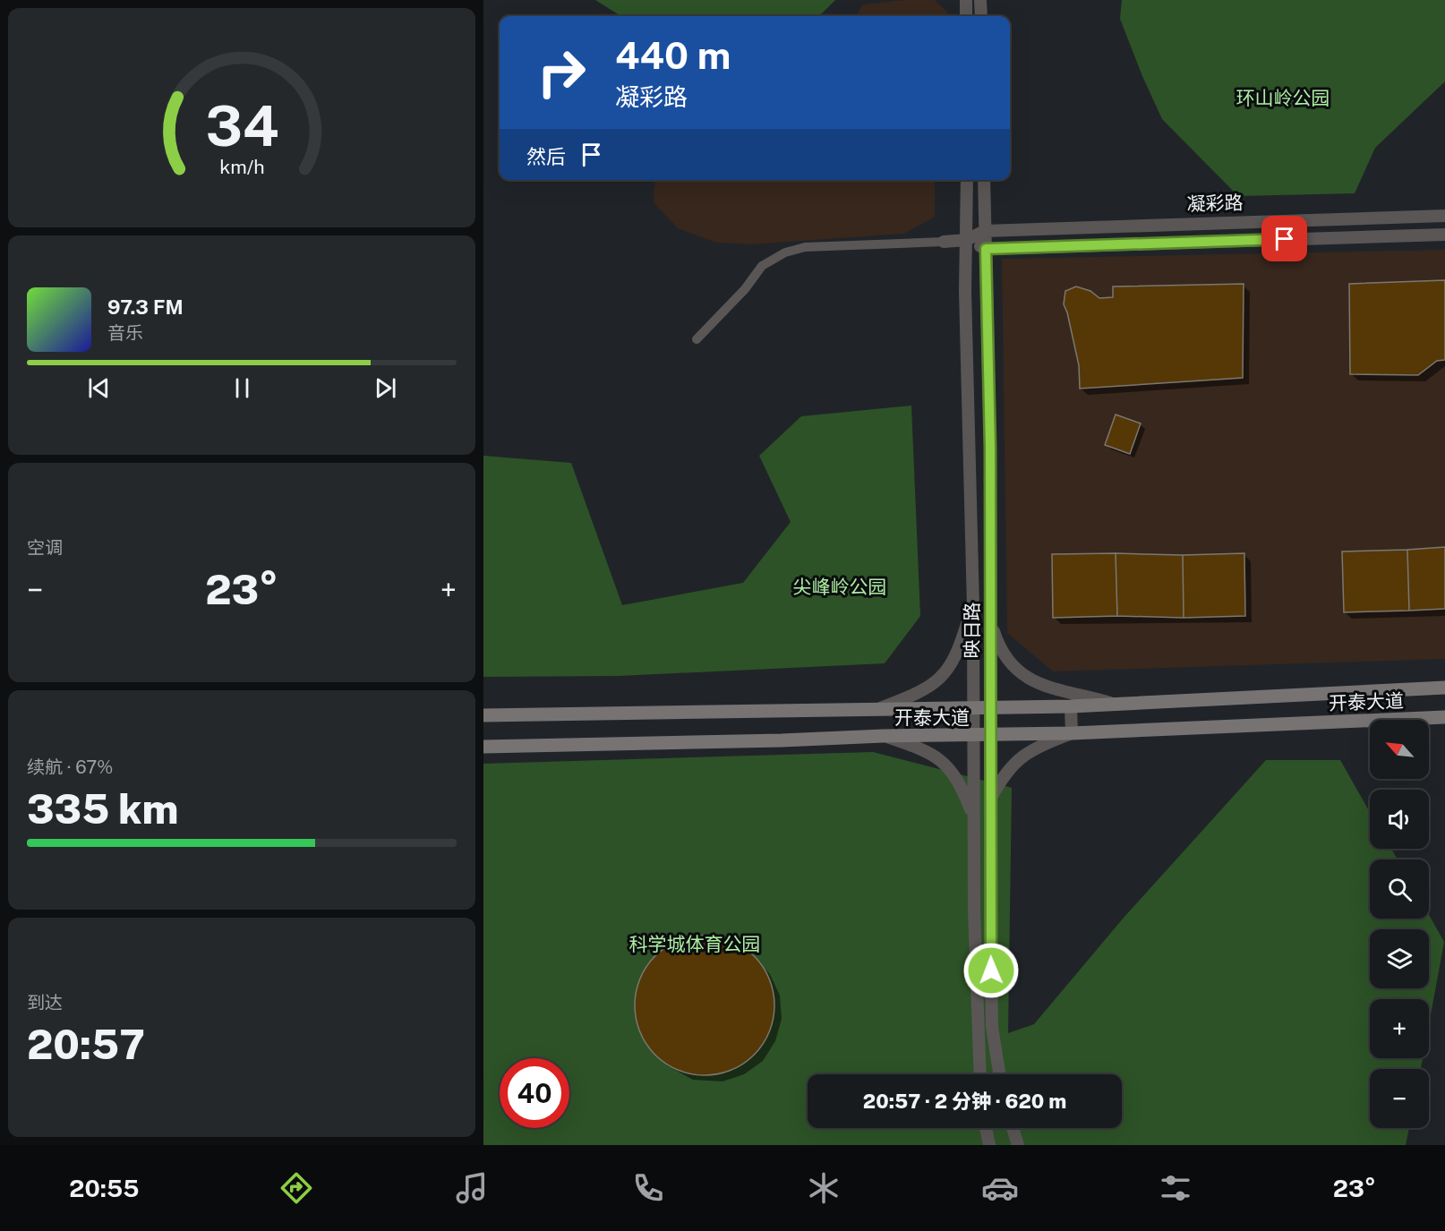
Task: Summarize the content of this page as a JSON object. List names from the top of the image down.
{
  "streets": {
    "main road": ["开泰大道"],
    "street": ["凝彩路", "映日路"]
  },
  "crossings": [
    ["凝彩路", "映日路"],
    ["映日路", "开泰大道"]
  ],
  "parks": ["环山岭公园", "尖峰岭公园", "科学城体育公园"],
  "north": "top left",
  "page": {
    "turn": ["440 m", "凝彩路"],
    "then": "然后",
    "song": ["97.3 FM", "音乐"],
    "tile": [
      "空调",
      ["续航 · 67%", "335 km"],
      ["到达", "20:57"]
    ],
    "heat": ["−", "23°", "+"],
    "map_buttons": ["+", "−"],
    "limit": "40",
    "trip": "20:57 · 2 分钟 · 620 m",
    "tabs": ["20:55", "23°"],
    "gauge": ["34", "km/h"]
  }
}
